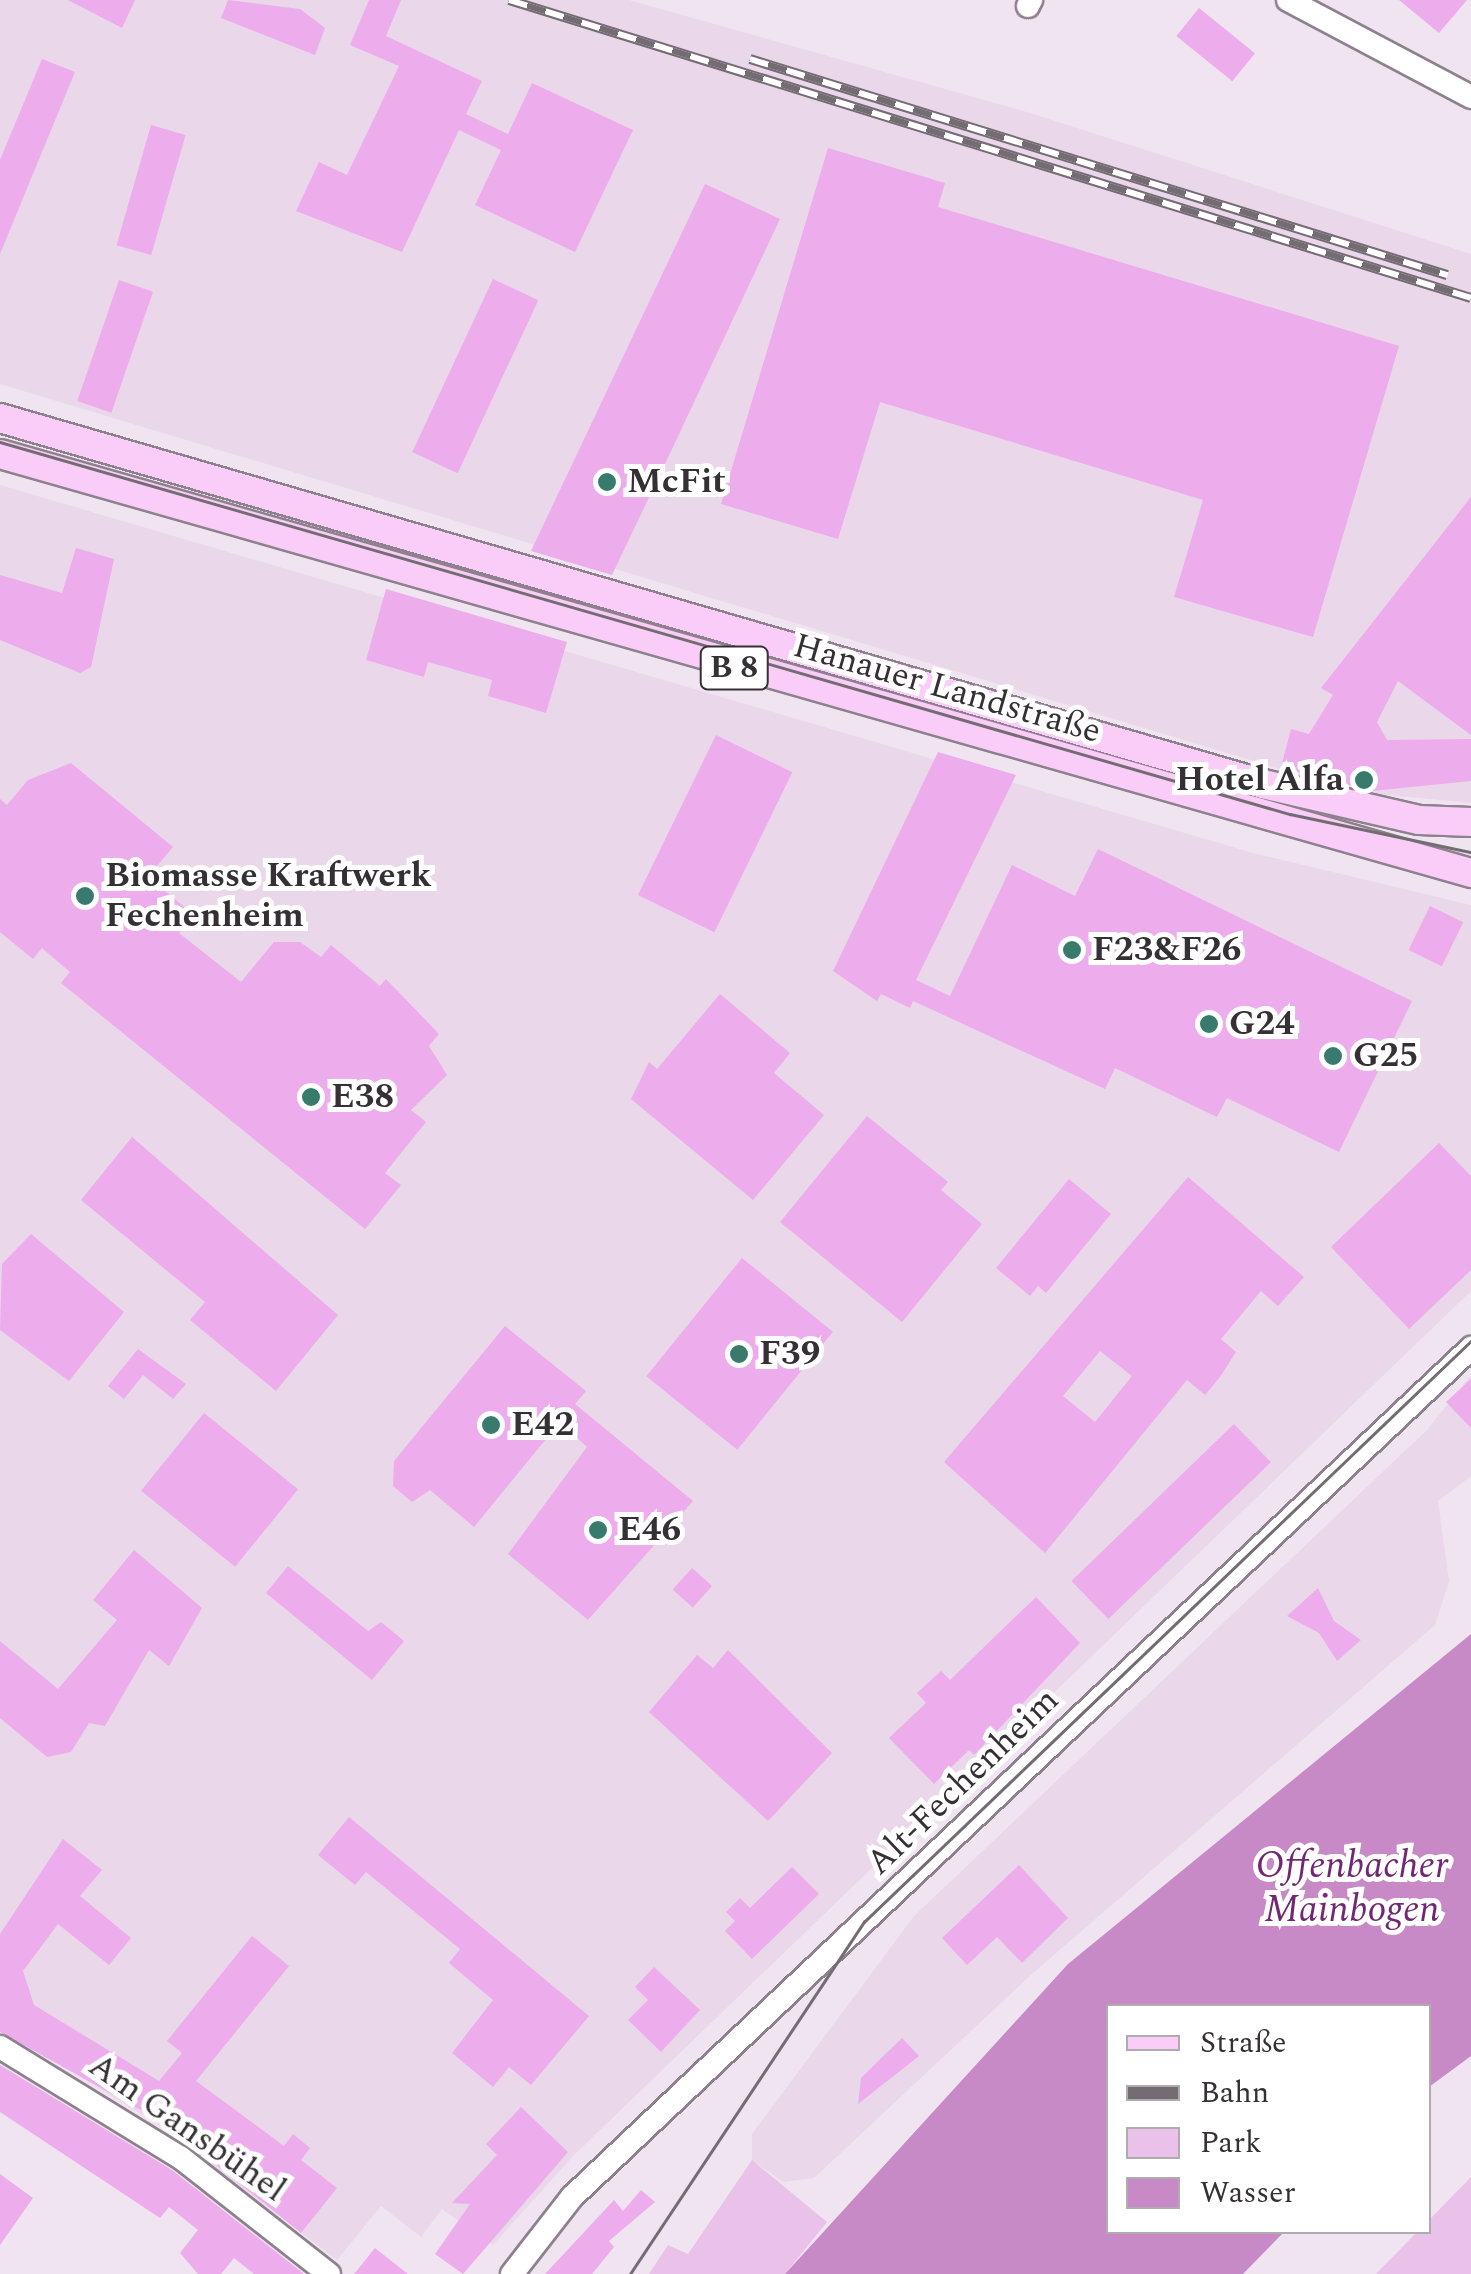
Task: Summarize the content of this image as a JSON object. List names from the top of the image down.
{
  "streets": {
    "main road": ["B 8", "Hanauer Landstraße"],
    "street": ["Alt-Fechenheim", "Am Gansbühel"]
  },
  "water": ["Offenbacher Mainbogen"],
  "places": [
    "McFit",
    "Hotel Alfa",
    "Biomasse Kraftwerk Fechenheim",
    "F23&F26",
    "G24",
    "G25",
    "E38",
    "F39",
    "E42",
    "E46"
  ],
  "legend": [
    "Straße",
    "Bahn",
    "Park",
    "Wasser"
  ]
}
